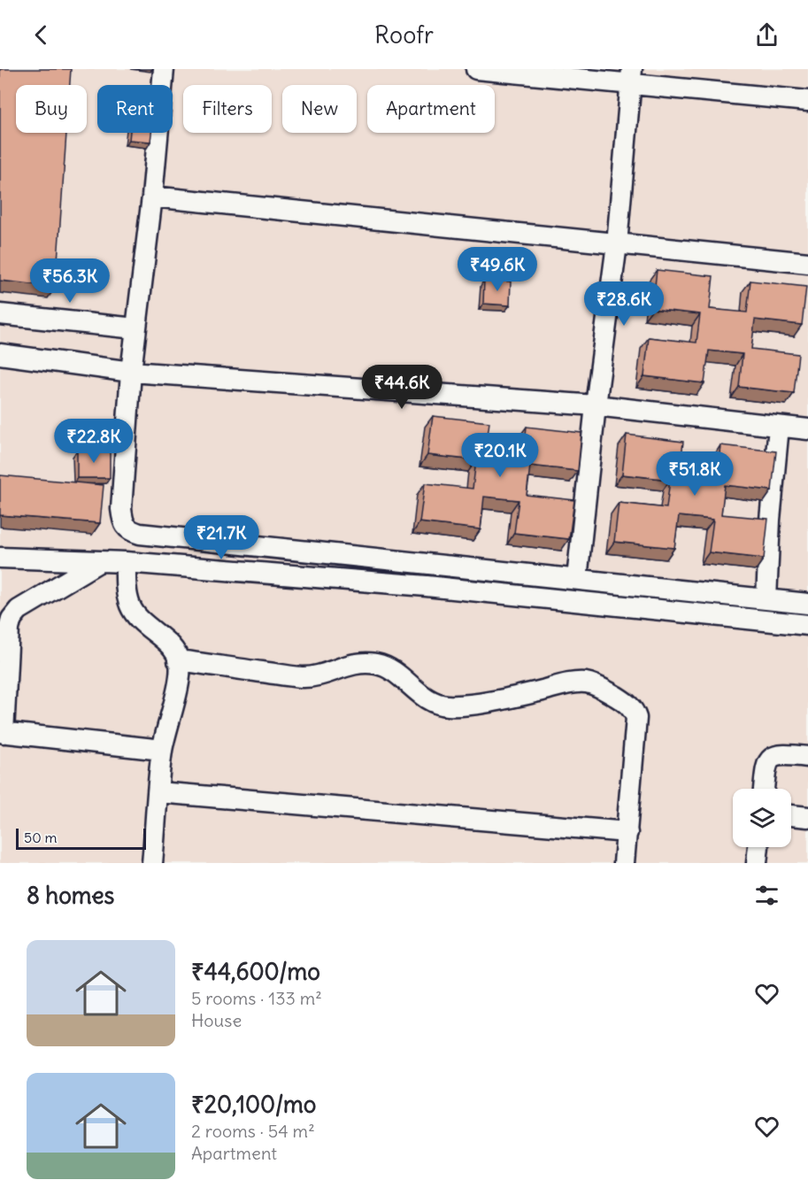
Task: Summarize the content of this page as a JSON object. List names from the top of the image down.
{
  "scale_bar": "50 m",
  "page": {
    "header": "Roofr",
    "chip": [
      "Buy",
      "Rent",
      "Filters",
      "New",
      "Apartment"
    ],
    "price": [
      "₹49.6K",
      "₹56.3K",
      "₹28.6K",
      "₹44.6K",
      "₹22.8K",
      "₹20.1K",
      "₹51.8K",
      "₹21.7K"
    ],
    "scale": "50 m",
    "heading": "8 homes",
    "list": [
      {
        "name": "₹44,600/mo",
        "note": "5 rooms · 133 m² · House"
      },
      {
        "name": "₹20,100/mo",
        "note": "2 rooms · 54 m² · Apartment"
      }
    ]
  }
}
